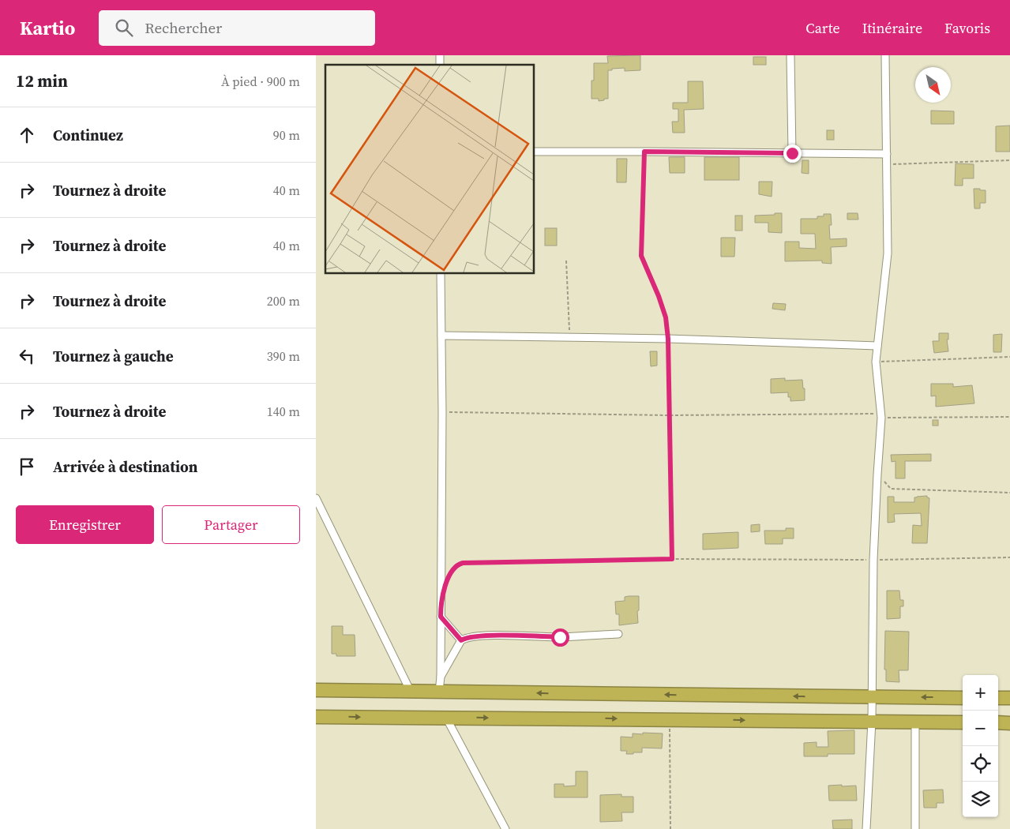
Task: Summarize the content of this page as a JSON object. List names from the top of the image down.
{
  "north": "bottom right",
  "page": {
    "header": "Kartio",
    "search": "Rechercher",
    "nav": ["Carte", "Itinéraire", "Favoris"],
    "heading": ["12 min", "À pied · 900 m"],
    "list": [
      ["Continuez", "90 m"],
      ["Tournez à droite", "40 m"],
      ["Tournez à droite", "40 m"],
      ["Tournez à droite", "200 m"],
      ["Tournez à gauche", "390 m"],
      ["Tournez à droite", "140 m"],
      "Arrivée à destination"
    ],
    "buttons": ["Enregistrer", "Partager"],
    "map_buttons": ["+", "−"]
  }
}
